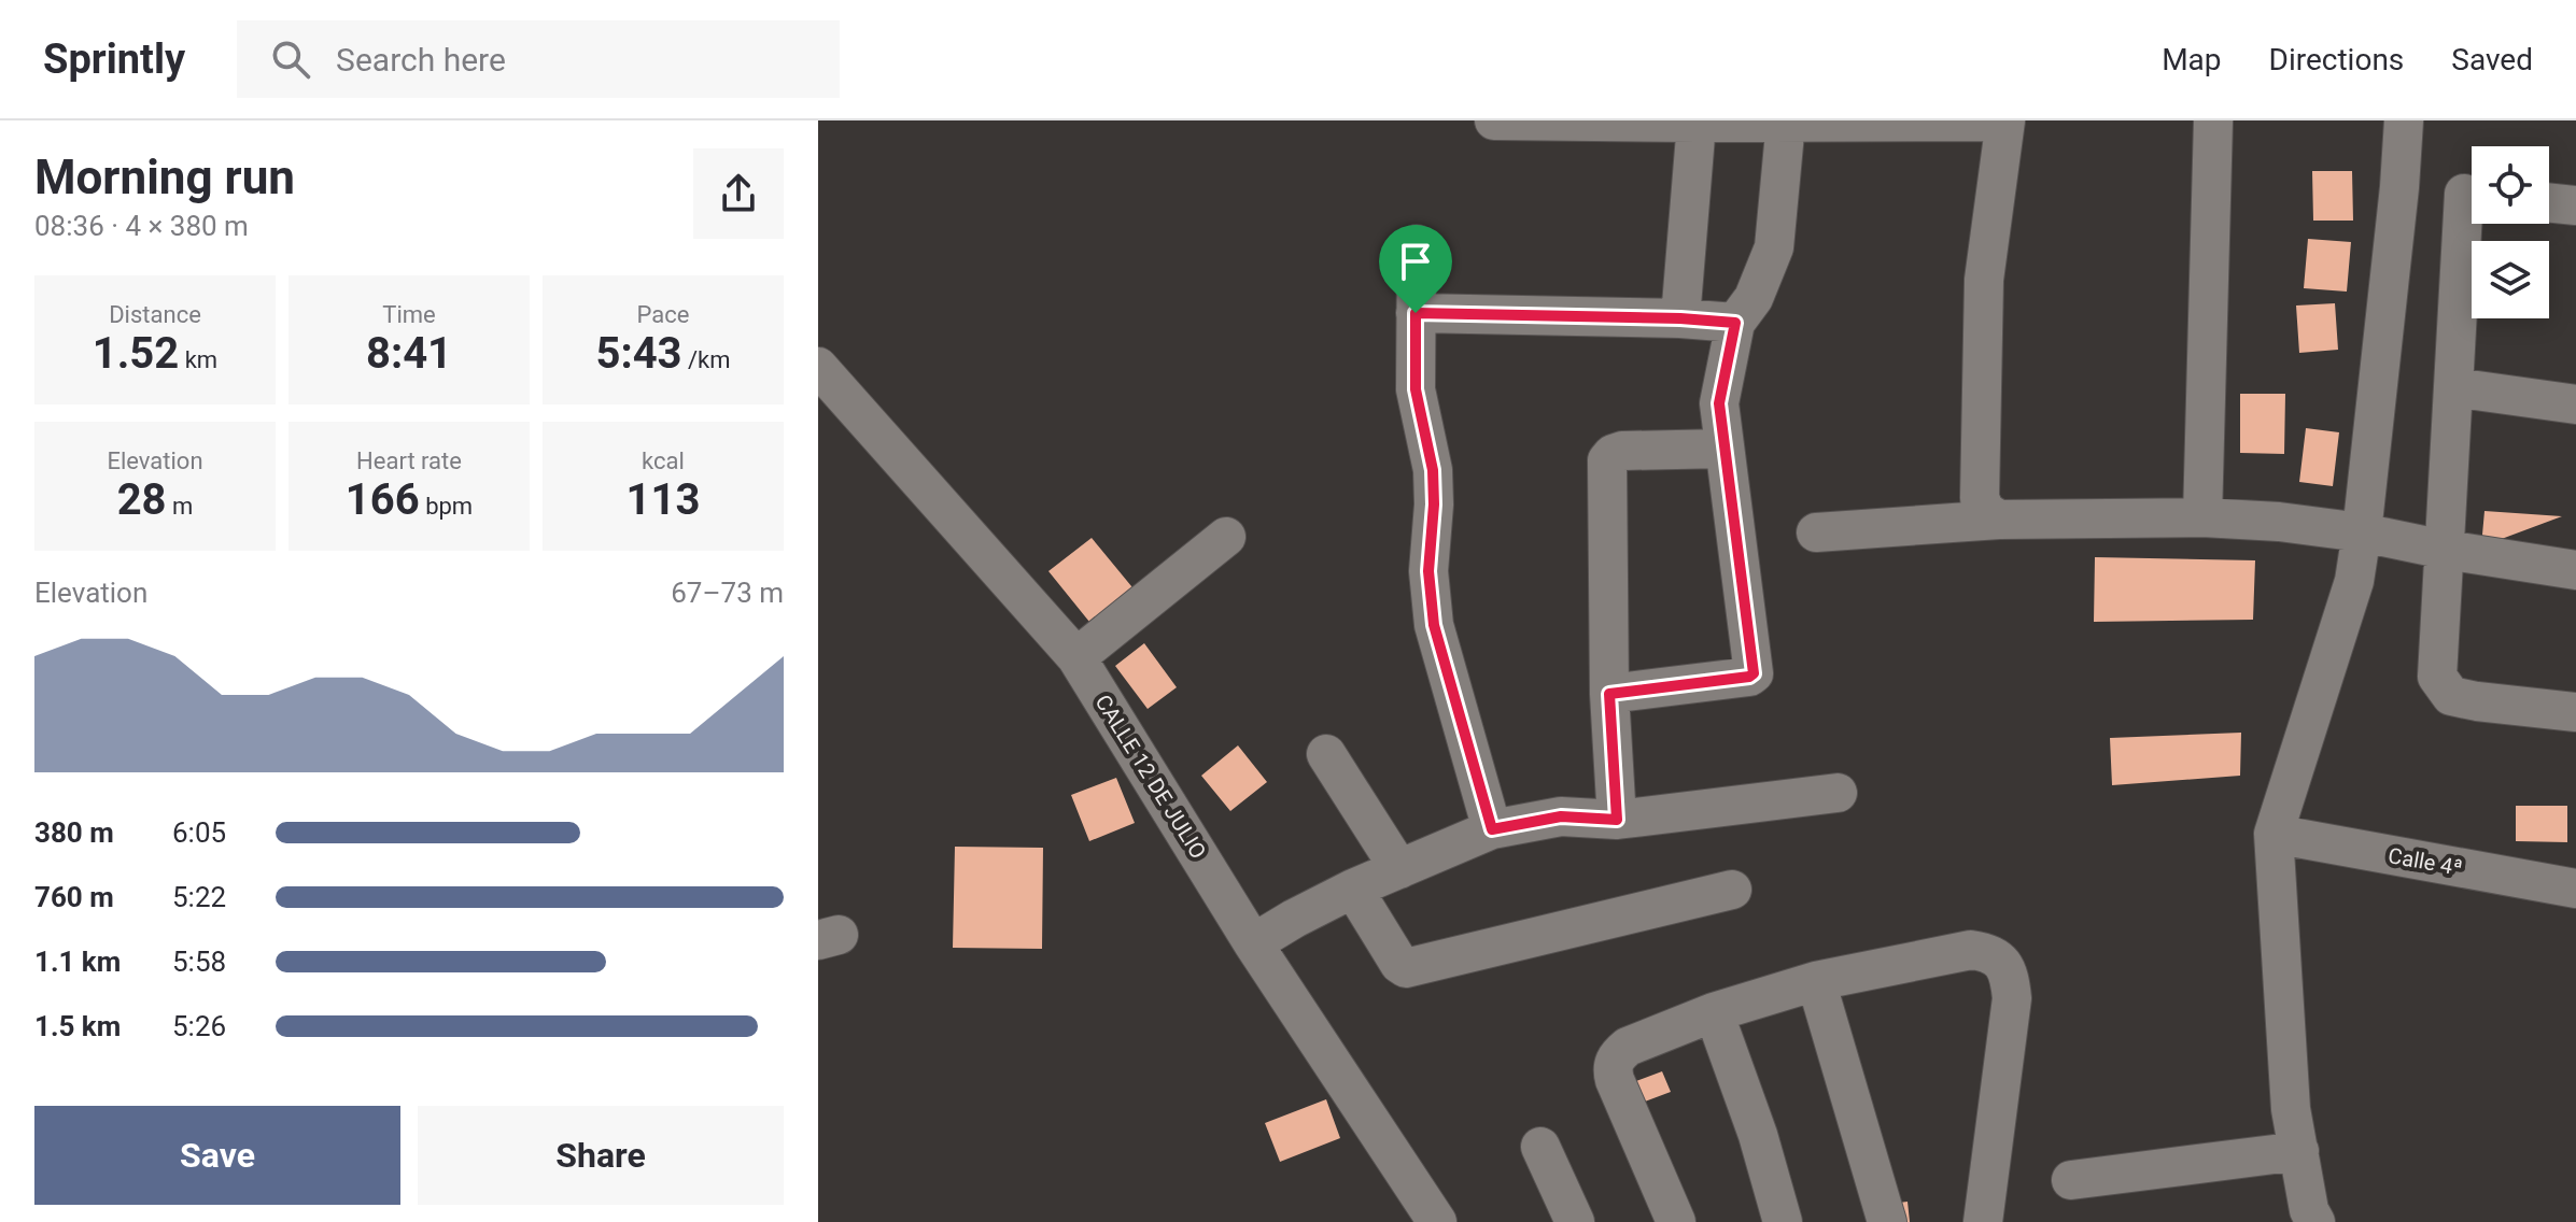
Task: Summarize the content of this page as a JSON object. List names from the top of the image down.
{
  "streets": {
    "street": ["CALLE 12 DE JULIO", "Calle 4ª"]
  },
  "page": {
    "header": "Sprintly",
    "search": "Search here",
    "nav": ["Map", "Directions", "Saved"],
    "heading": ["Morning run", "08:36 · 4 × 380 m"],
    "stats": [
      ["Distance", "1.52 km"],
      ["Time", "8:41"],
      ["Pace", "5:43 /km"],
      ["Elevation", "28 m"],
      ["Heart rate", "166 bpm"],
      ["kcal", "113"]
    ],
    "chart": ["Elevation", "67–73 m"],
    "list": [
      {
        "name": "380 m",
        "note": "6:05"
      },
      {
        "name": "760 m",
        "note": "5:22"
      },
      {
        "name": "1.1 km",
        "note": "5:58"
      },
      {
        "name": "1.5 km",
        "note": "5:26"
      }
    ],
    "buttons": ["Save", "Share"]
  }
}
